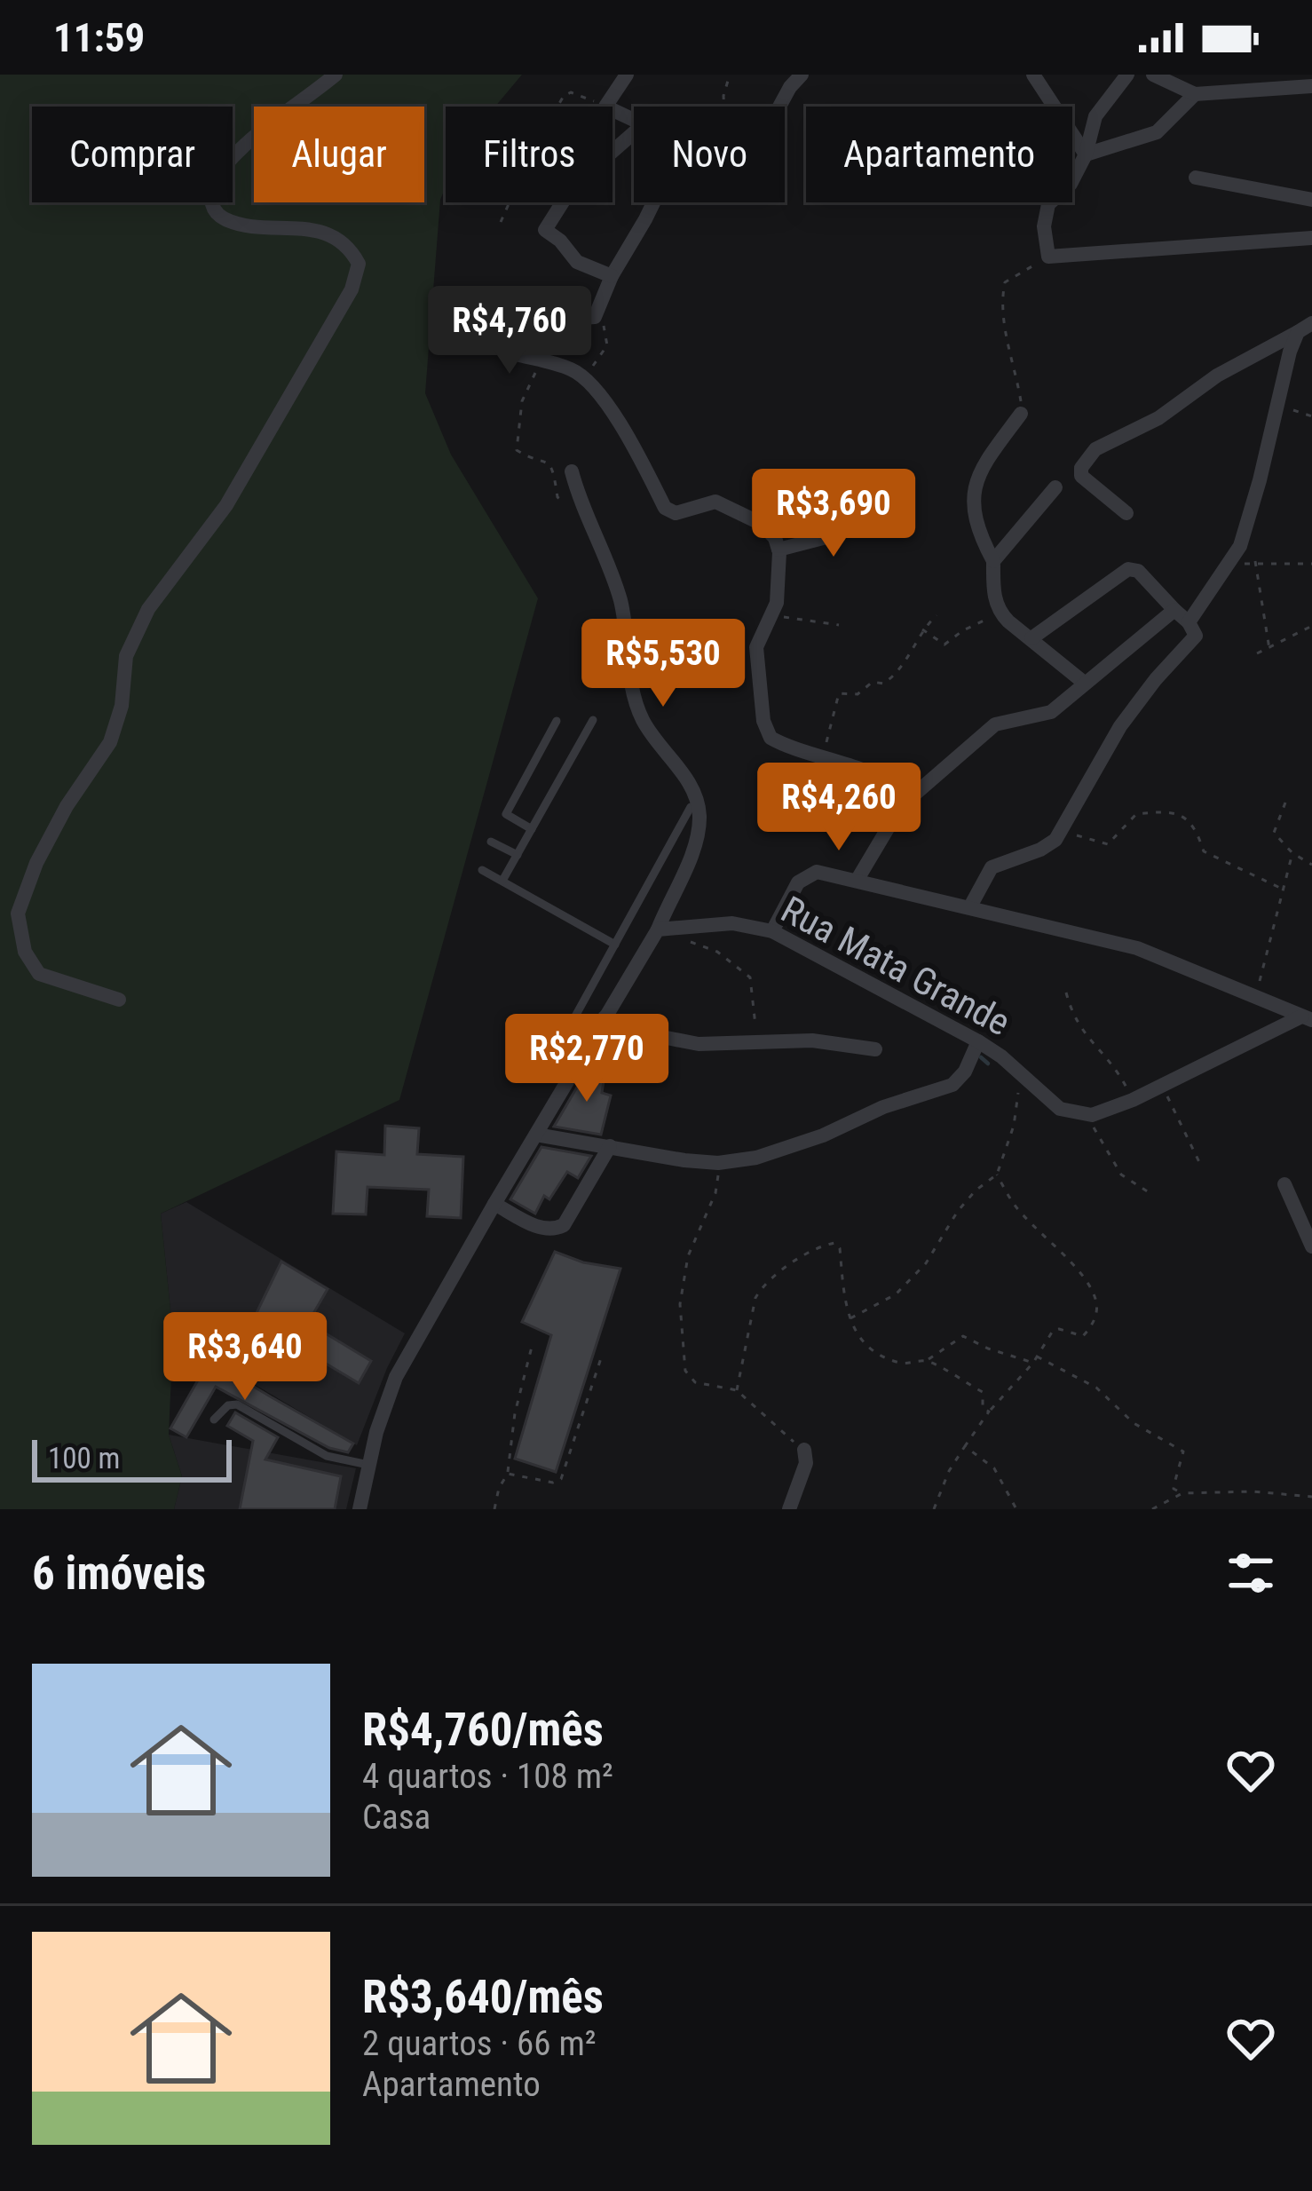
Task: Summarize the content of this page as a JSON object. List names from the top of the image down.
{
  "streets": {
    "street": ["Rua Mata Grande"]
  },
  "scale_bar": "100 m",
  "page": {
    "status": "11:59",
    "chip": [
      "Comprar",
      "Alugar",
      "Filtros",
      "Novo",
      "Apartamento"
    ],
    "price": [
      "R$4,760",
      "R$3,690",
      "R$5,530",
      "R$4,260",
      "R$2,770",
      "R$3,640"
    ],
    "scale": "100 m",
    "heading": "6 imóveis",
    "list": [
      {
        "name": "R$4,760/mês",
        "note": "4 quartos · 108 m² · Casa"
      },
      {
        "name": "R$3,640/mês",
        "note": "2 quartos · 66 m² · Apartamento"
      }
    ]
  }
}
